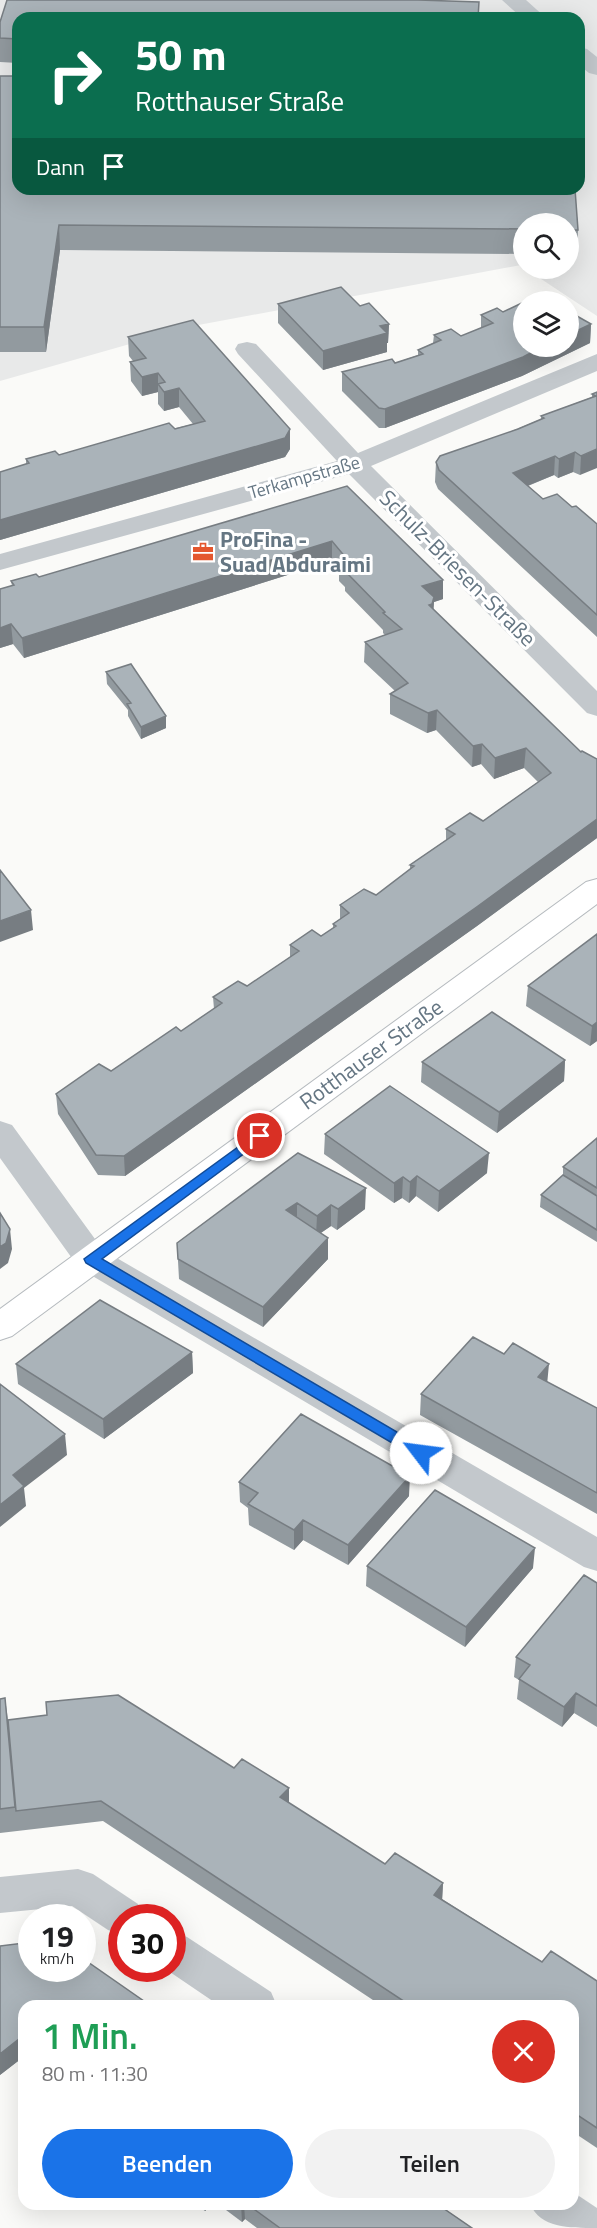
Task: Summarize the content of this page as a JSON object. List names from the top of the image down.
{
  "streets": {
    "main road": ["Rotthauser Straße"],
    "street": ["Terkampstraße", "Schulz-Briesen-Straße"]
  },
  "crossings": [
    ["Terkampstraße", "Schulz-Briesen-Straße"]
  ],
  "places": {
    "office": ["ProFina - Suad Abduraimi"]
  },
  "page": {
    "turn": ["50 m", "Rotthauser Straße"],
    "then": "Dann",
    "speed": "19 km/h",
    "limit": "30",
    "heading": ["1 Min.", "80 m · 11:30"],
    "buttons": ["Beenden", "Teilen"]
  }
}
